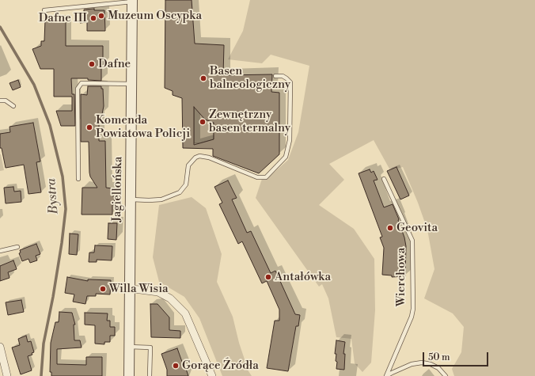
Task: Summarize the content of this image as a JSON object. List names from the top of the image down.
{
  "streets": {
    "street": ["Jagiellońska"],
    "lane": ["Wierchowa"]
  },
  "water": ["Bystra"],
  "places": [
    "Muzeum Oscypka",
    "Dafne III",
    "Dafne",
    "Basen balneologiczny",
    "Zewnętrzny basen termalny",
    "Komenda Powiatowa Policji",
    "Geovita",
    "Antałówka",
    "Willa Wisia",
    "Gorące Źródła"
  ],
  "scale_bar": "50 m"
}
